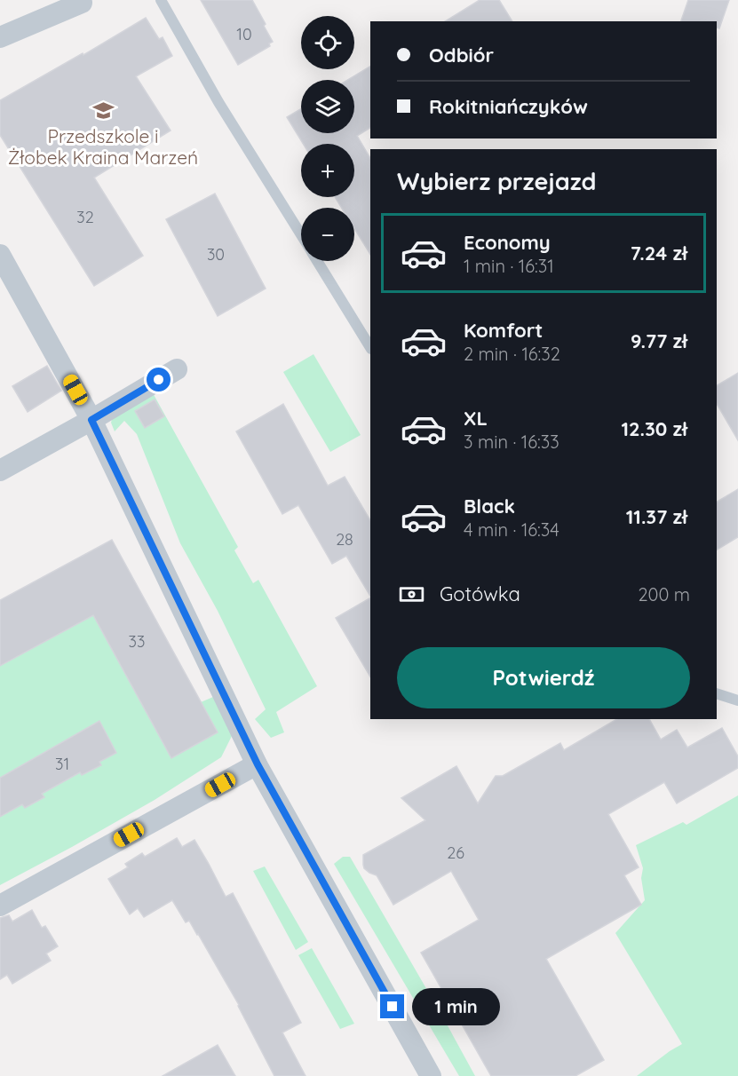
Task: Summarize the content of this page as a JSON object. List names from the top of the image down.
{
  "places": {
    "school or university": ["Przedszkole i Żłobek Kraina Marzeń"]
  },
  "house_numbers": [
    "10",
    "32",
    "30",
    "28",
    "33",
    "31",
    "26"
  ],
  "page": {
    "map_buttons": ["+", "−"],
    "banner": ["Odbiór", "Rokitniańczyków"],
    "heading": "Wybierz przejazd",
    "list": [
      {
        "name": "Economy",
        "note": "1 min · 16:31",
        "value": "7.24 zł"
      },
      {
        "name": "Komfort",
        "note": "2 min · 16:32",
        "value": "9.77 zł"
      },
      {
        "name": "XL",
        "note": "3 min · 16:33",
        "value": "12.30 zł"
      },
      {
        "name": "Black",
        "note": "4 min · 16:34",
        "value": "11.37 zł"
      }
    ],
    "pay": ["Gotówka", "200 m"],
    "buttons": "Potwierdź",
    "bubble": "1 min"
  }
}
